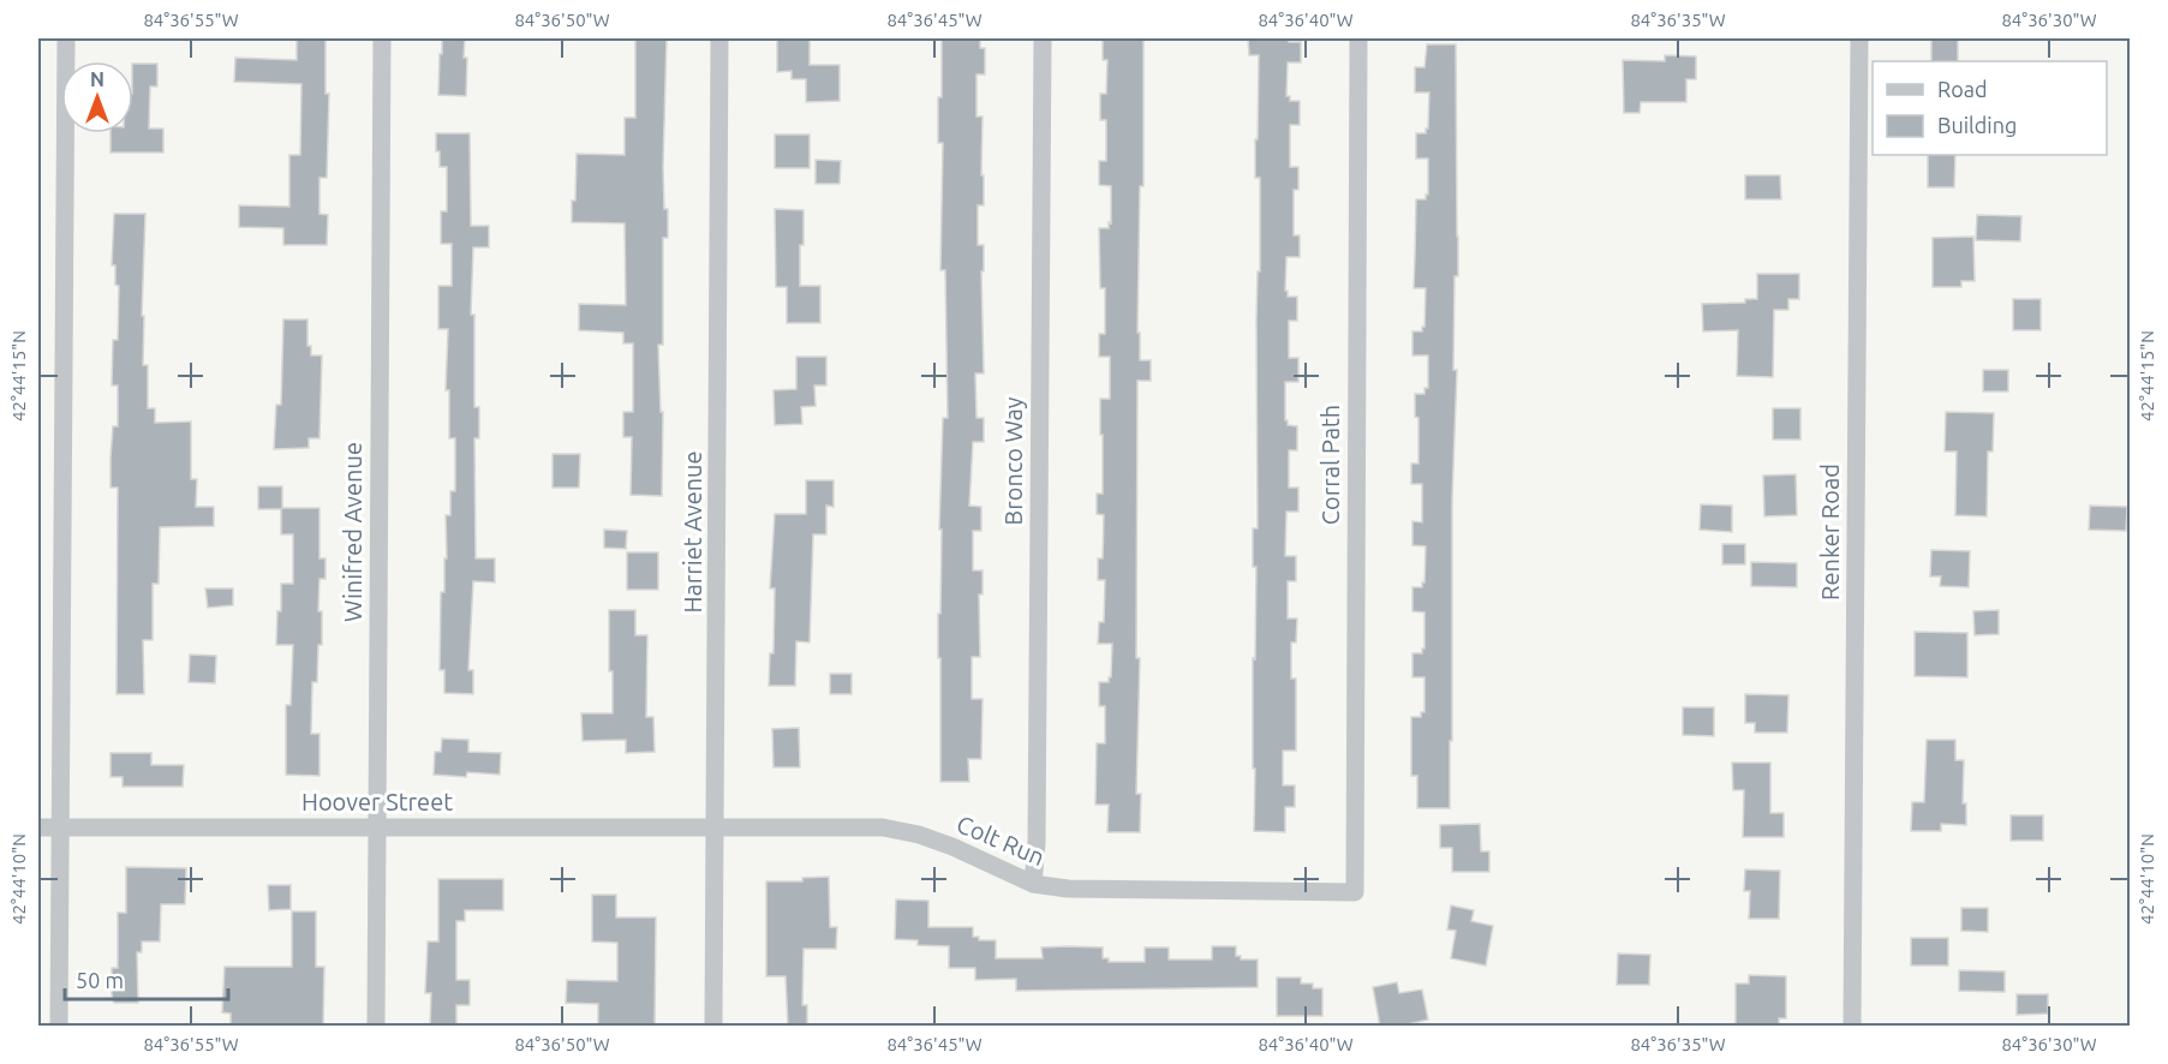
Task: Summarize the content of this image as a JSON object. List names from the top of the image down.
{
  "streets": {
    "street": [
      "Bronco Way",
      "Corral Path",
      "Winifred Avenue",
      "Harriet Avenue",
      "Renker Road",
      "Hoover Street",
      "Colt Run"
    ]
  },
  "crossings": [
    ["Bronco Way", "Colt Run"],
    ["Corral Path", "Colt Run"],
    ["Winifred Avenue", "Hoover Street"],
    ["Harriet Avenue", "Hoover Street"],
    ["Harriet Avenue", "Colt Run"],
    ["Hoover Street", "Colt Run"]
  ],
  "legend": ["Road", "Building"],
  "scale_bar": "50 m",
  "north": "top",
  "coordinates": [
    "84°36'55\"W",
    "84°36'50\"W",
    "84°36'45\"W",
    "84°36'40\"W",
    "84°36'35\"W",
    "84°36'30\"W",
    "42°44'15\"N",
    "42°44'10\"N"
  ]
}
